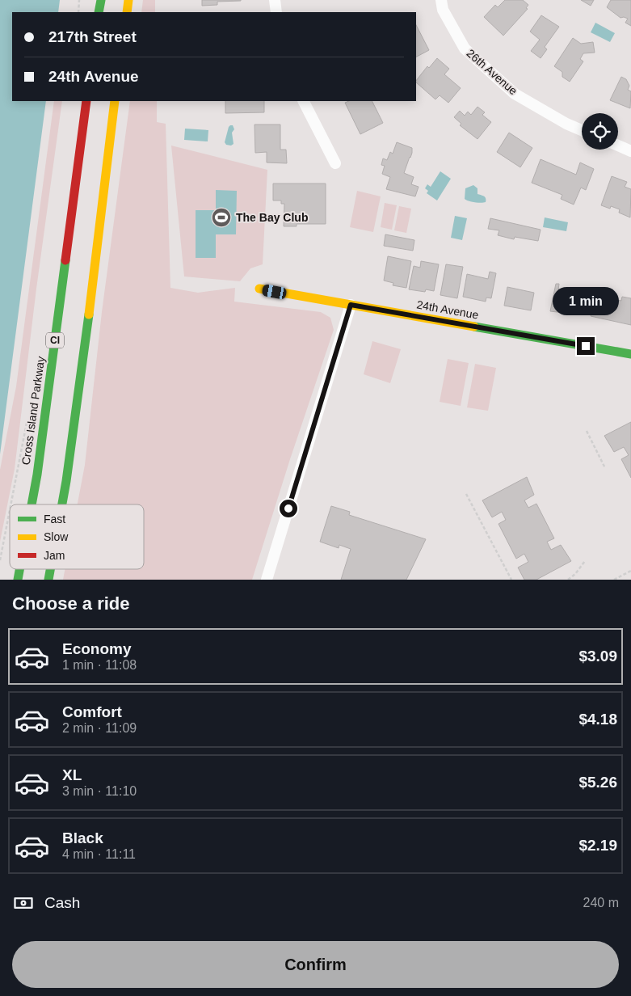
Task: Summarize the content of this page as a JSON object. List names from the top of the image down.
{
  "streets": {
    "main road": ["24th Avenue", "CI", "Cross Island Parkway"],
    "street": ["26th Avenue"]
  },
  "places": {
    "sports": ["The Bay Club"]
  },
  "legend": ["Fast", "Slow", "Jam"],
  "page": {
    "banner": ["217th Street", "24th Avenue"],
    "bubble": "1 min",
    "heading": "Choose a ride",
    "list": [
      {
        "name": "Economy",
        "note": "1 min · 11:08",
        "value": "$3.09"
      },
      {
        "name": "Comfort",
        "note": "2 min · 11:09",
        "value": "$4.18"
      },
      {
        "name": "XL",
        "note": "3 min · 11:10",
        "value": "$5.26"
      },
      {
        "name": "Black",
        "note": "4 min · 11:11",
        "value": "$2.19"
      }
    ],
    "pay": ["Cash", "240 m"],
    "buttons": "Confirm"
  }
}
